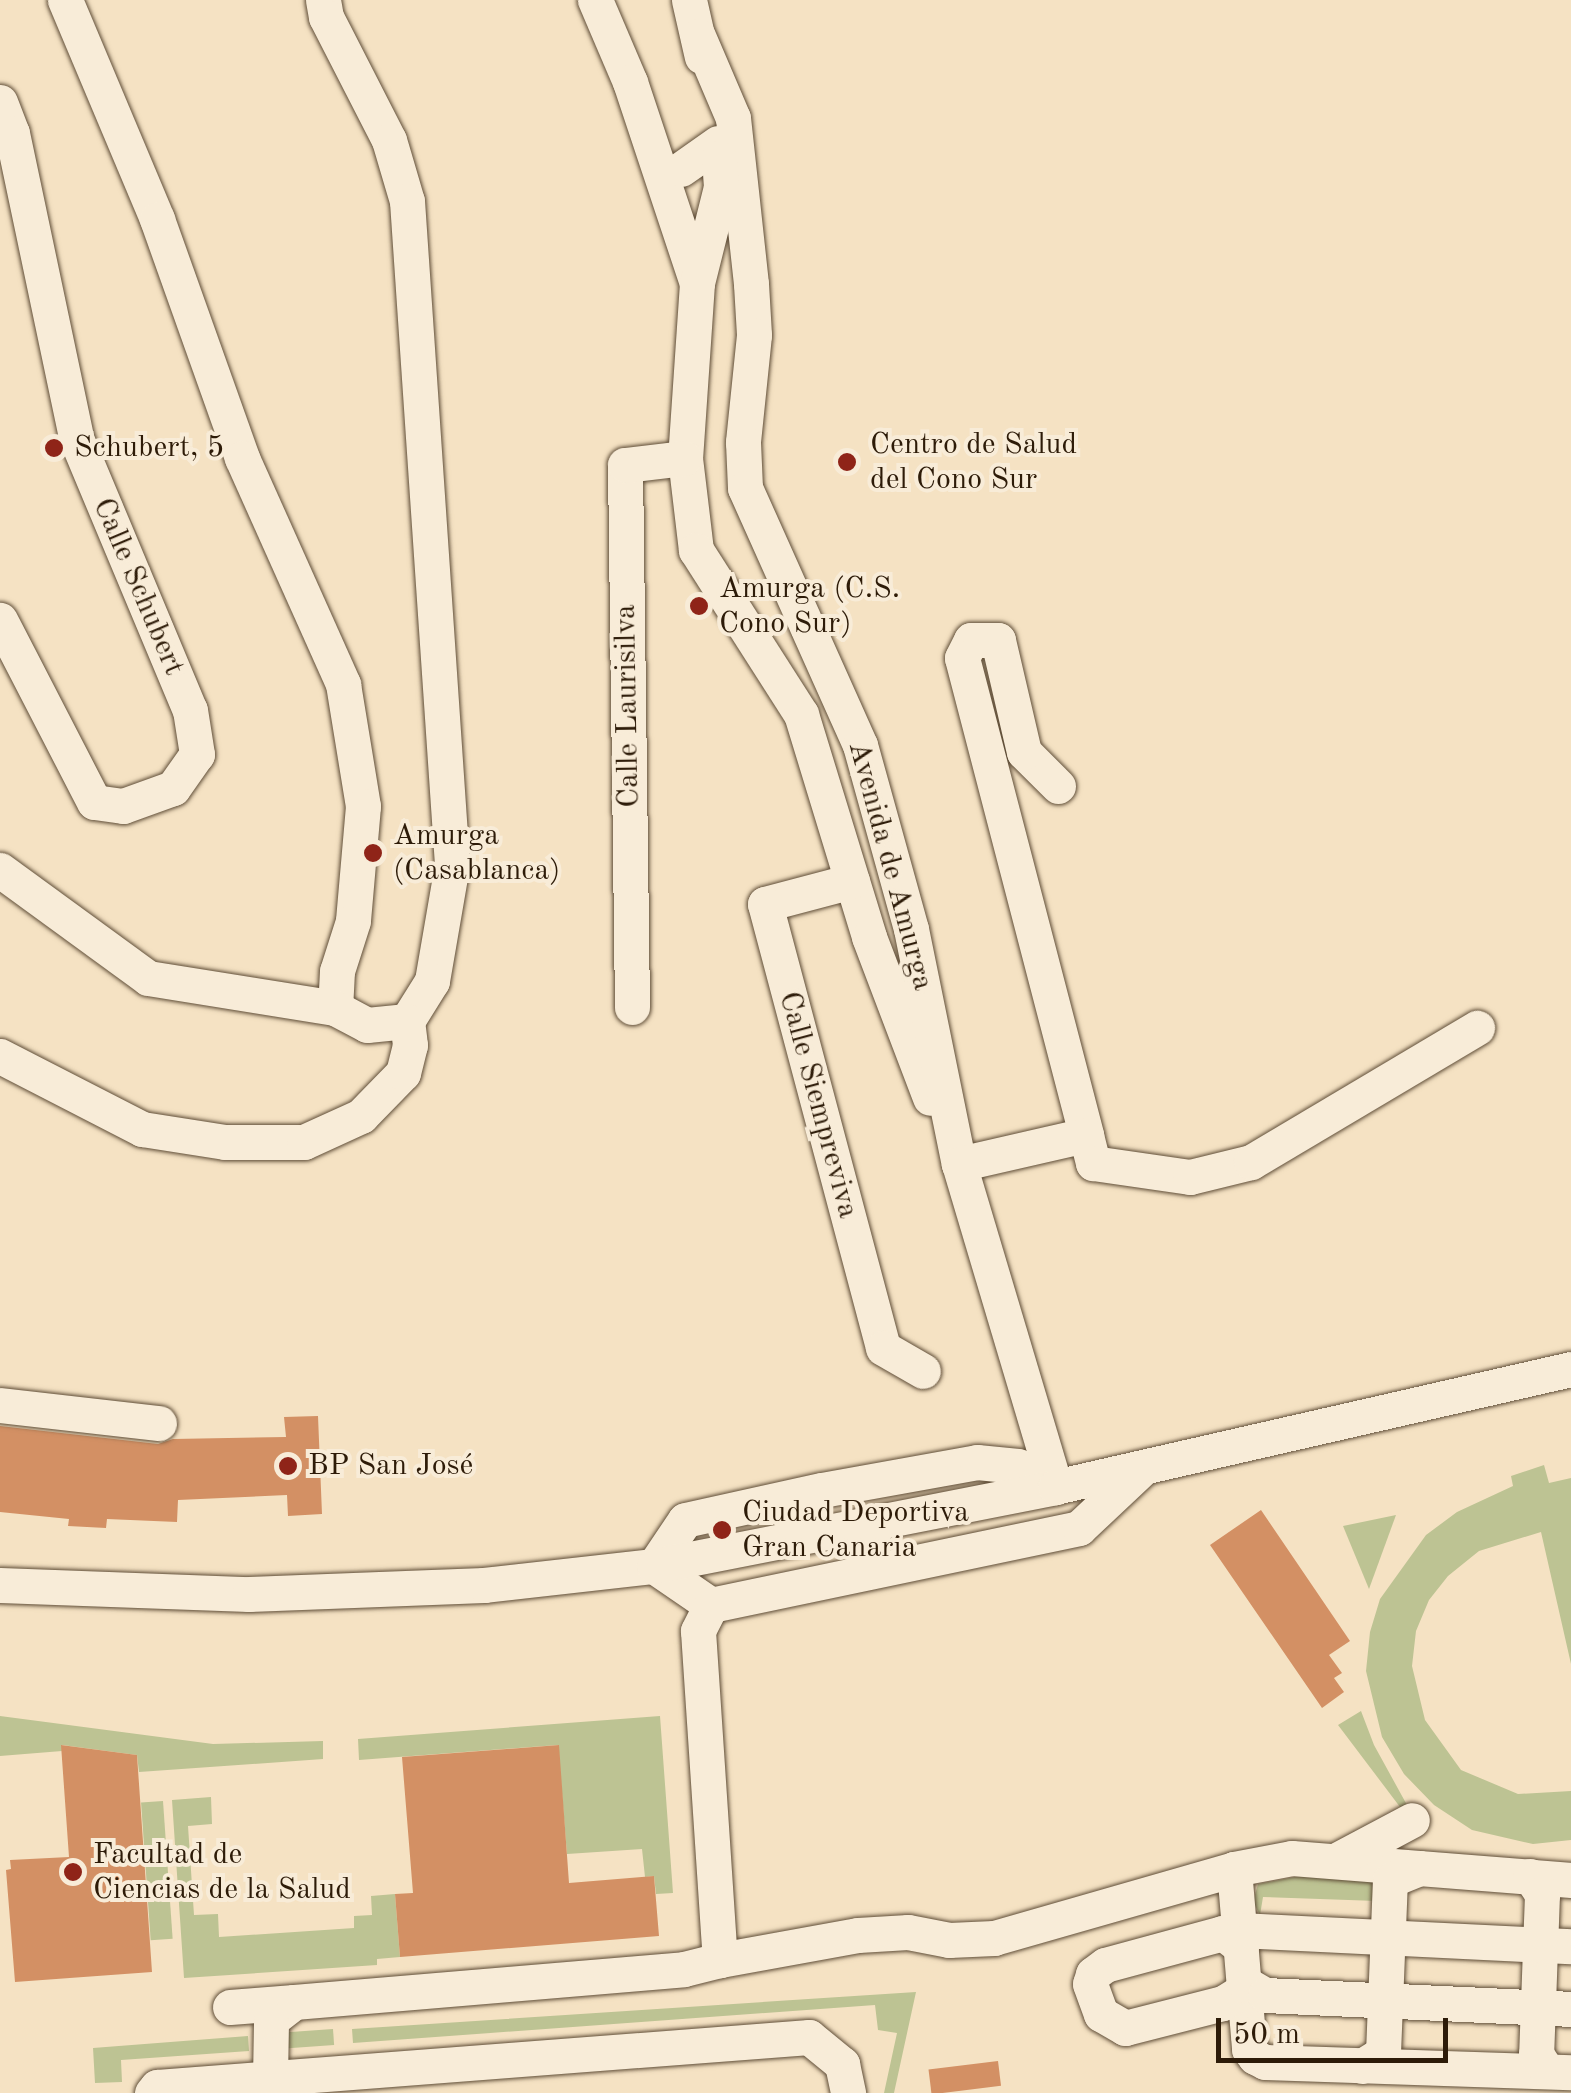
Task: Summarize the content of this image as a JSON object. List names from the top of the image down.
{
  "streets": {
    "street": [
      "Calle Schubert",
      "Calle Laurisilva",
      "Avenida de Amurga",
      "Calle Siempreviva"
    ]
  },
  "crossings": [
    ["Calle Laurisilva", "Avenida de Amurga"],
    ["Avenida de Amurga", "Calle Siempreviva"]
  ],
  "places": [
    "Schubert, 5",
    "Centro de Salud del Cono Sur",
    "Amurga (C.S. Cono Sur)",
    "Amurga (Casablanca)",
    "BP San José",
    "Ciudad Deportiva Gran Canaria",
    "Facultad de Ciencias de la Salud"
  ],
  "scale_bar": "50 m"
}
